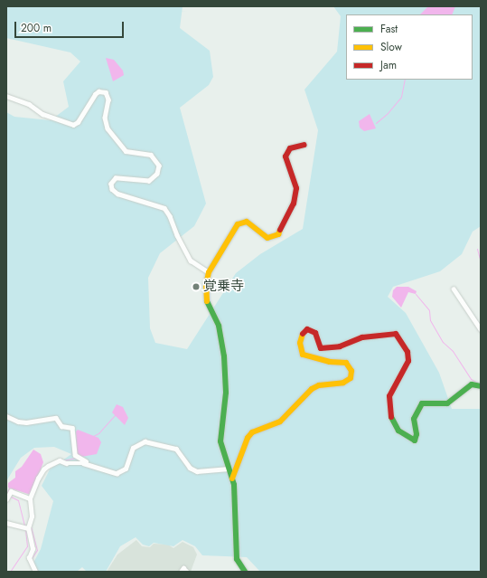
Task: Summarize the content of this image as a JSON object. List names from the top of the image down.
{
  "places": ["覚乗寺"],
  "legend": ["Fast", "Slow", "Jam"],
  "scale_bar": "200 m"
}
